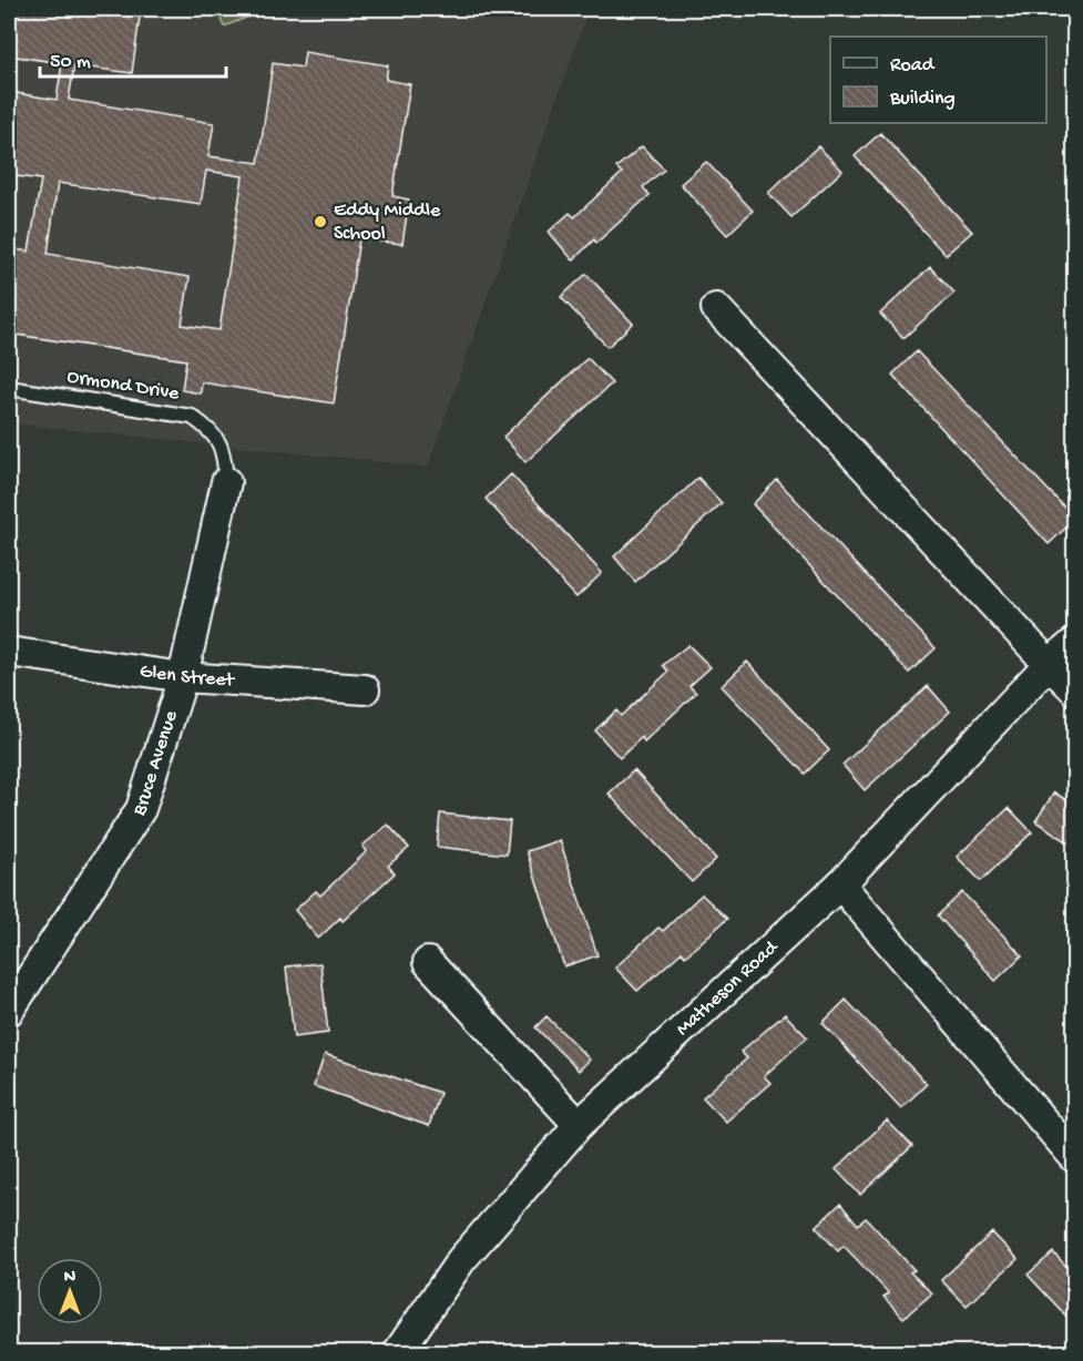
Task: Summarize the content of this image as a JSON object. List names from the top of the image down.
{
  "streets": {
    "street": ["Glen Street", "Bruce Avenue", "Matheson Road"],
    "lane": ["Ormond Drive"]
  },
  "crossings": [
    ["Ormond Drive", "Bruce Avenue"],
    ["Glen Street", "Bruce Avenue"]
  ],
  "places": ["Eddy Middle School"],
  "legend": ["Road", "Building"],
  "scale_bar": "50 m",
  "north": "top"
}
